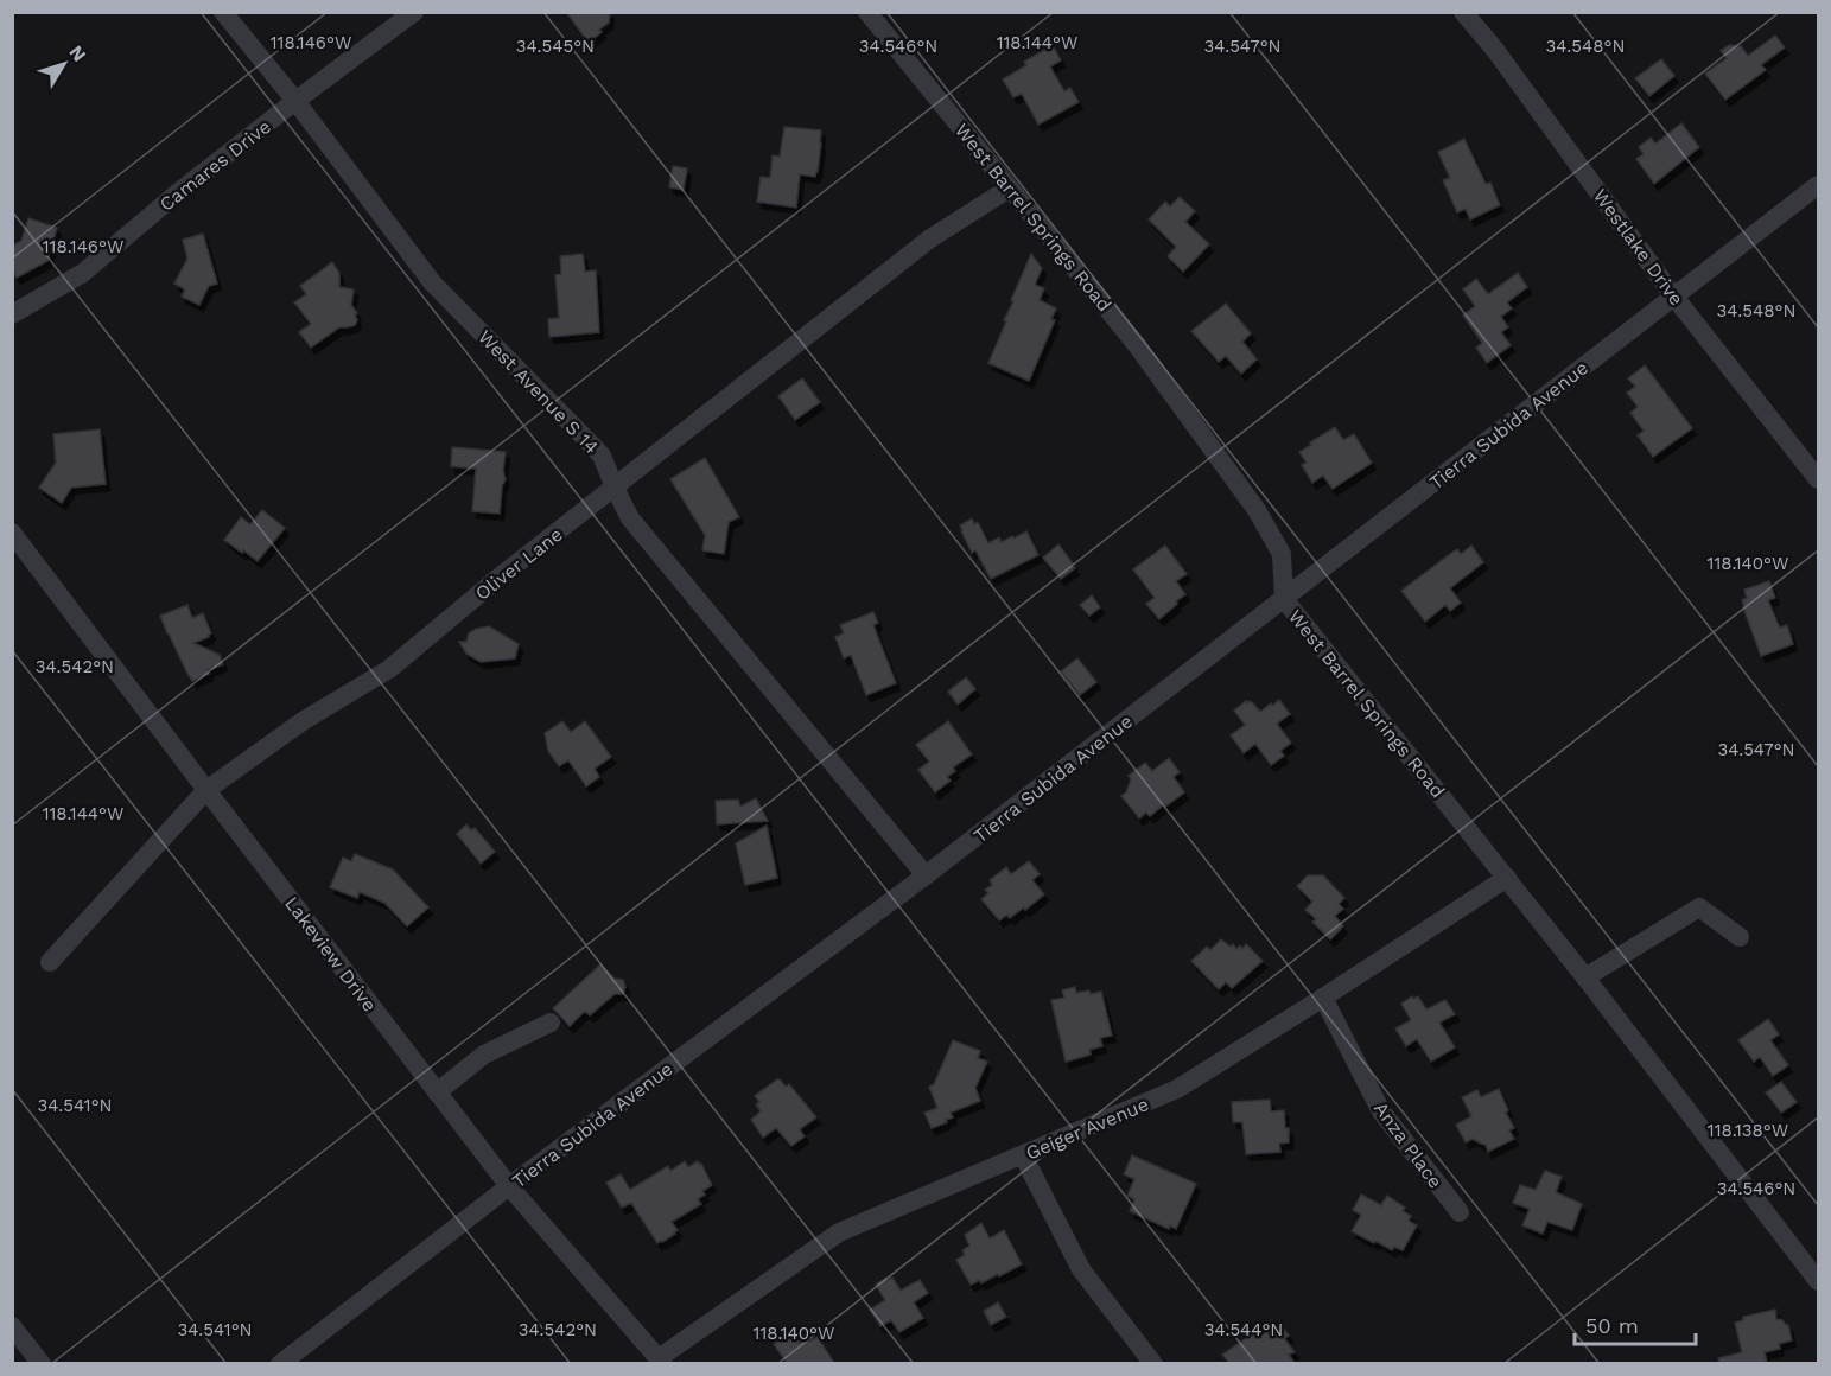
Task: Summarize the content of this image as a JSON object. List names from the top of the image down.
{
  "streets": {
    "street": [
      "Camares Drive",
      "West Barrel Springs Road",
      "Westlake Drive",
      "West Avenue S 14",
      "Tierra Subida Avenue",
      "Oliver Lane",
      "Lakeview Drive",
      "Geiger Avenue",
      "Anza Place"
    ]
  },
  "crossings": [
    ["Camares Drive", "West Avenue S 14"],
    ["West Barrel Springs Road", "Tierra Subida Avenue"],
    ["West Barrel Springs Road", "Oliver Lane"],
    ["West Barrel Springs Road", "Geiger Avenue"],
    ["Westlake Drive", "Tierra Subida Avenue"],
    ["West Avenue S 14", "Tierra Subida Avenue"],
    ["West Avenue S 14", "Oliver Lane"],
    ["Tierra Subida Avenue", "Lakeview Drive"],
    ["Oliver Lane", "Lakeview Drive"],
    ["Lakeview Drive", "Geiger Avenue"],
    ["Geiger Avenue", "Anza Place"]
  ],
  "scale_bar": "50 m",
  "north": "top right",
  "coordinates": [
    "118.146°W",
    "118.144°W",
    "34.545°N",
    "34.546°N",
    "34.547°N",
    "34.548°N",
    "118.140°W",
    "34.542°N",
    "34.541°N",
    "118.138°W",
    "34.544°N"
  ]
}
